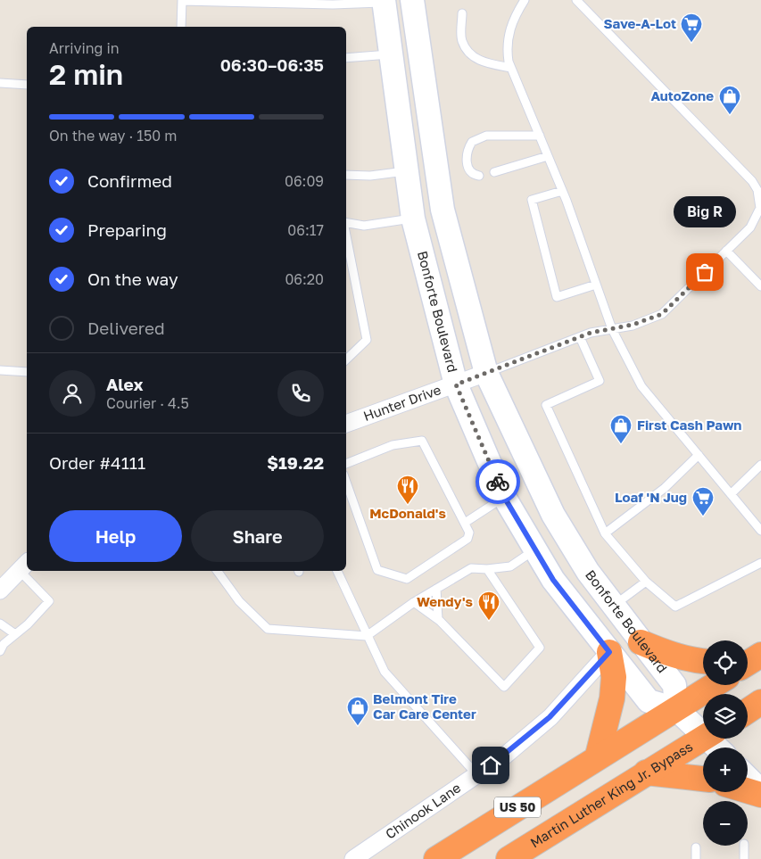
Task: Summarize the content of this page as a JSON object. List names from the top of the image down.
{
  "streets": {
    "highway": ["Martin Luther King Jr. Bypass", "US 50"],
    "main road": ["Bonforte Boulevard"],
    "street": ["Hunter Drive", "Chinook Lane"]
  },
  "crossings": [
    ["Bonforte Boulevard", "Hunter Drive"],
    ["Bonforte Boulevard", "US 50"],
    ["Bonforte Boulevard", "Chinook Lane"]
  ],
  "places": {
    "supermarket": ["Save-A-Lot", "Loaf 'N Jug"],
    "shop": ["AutoZone", "First Cash Pawn", "Belmont Tire Car Care Center"],
    "other": ["Big R"],
    "restaurant": ["McDonald's", "Wendy's"]
  },
  "page": {
    "heading": ["2 min", "Arriving in", "06:30–06:35"],
    "panel": [
      "Alex",
      "Courier · 4.5",
      "Order #4111",
      "$19.22"
    ],
    "bar": "On the way · 150 m",
    "list": [
      ["Confirmed", "06:09"],
      ["Preparing", "06:17"],
      ["On the way", "06:20"],
      "Delivered"
    ],
    "bubble": "Big R",
    "buttons": ["Help", "Share"],
    "map_buttons": ["+", "−"]
  }
}
